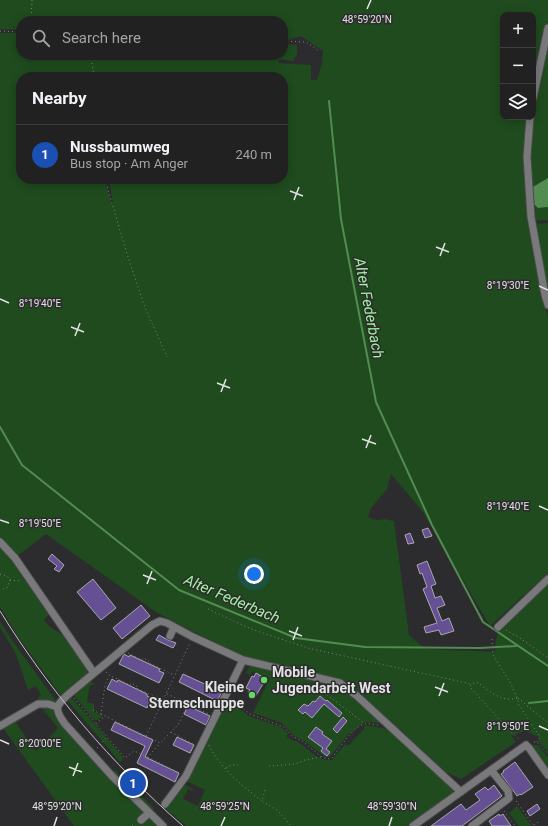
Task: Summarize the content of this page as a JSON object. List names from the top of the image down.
{
  "water": ["Alter Federbach"],
  "places": ["Mobile Jugendarbeit West", "Kleine Sternschnuppe"],
  "page": {
    "map_buttons": ["+", "−"],
    "search": "Search here",
    "heading": "Nearby",
    "list": [
      {
        "mark": "1",
        "name": "Nussbaumweg",
        "note": "Bus stop · Am Anger",
        "value": "240 m"
      }
    ],
    "pins": "1"
  },
  "coordinates": [
    "48°59'20\"N",
    "8°19'30\"E",
    "8°19'40\"E",
    "8°19'50\"E",
    "8°20'00\"E",
    "48°59'25\"N",
    "48°59'30\"N"
  ]
}
